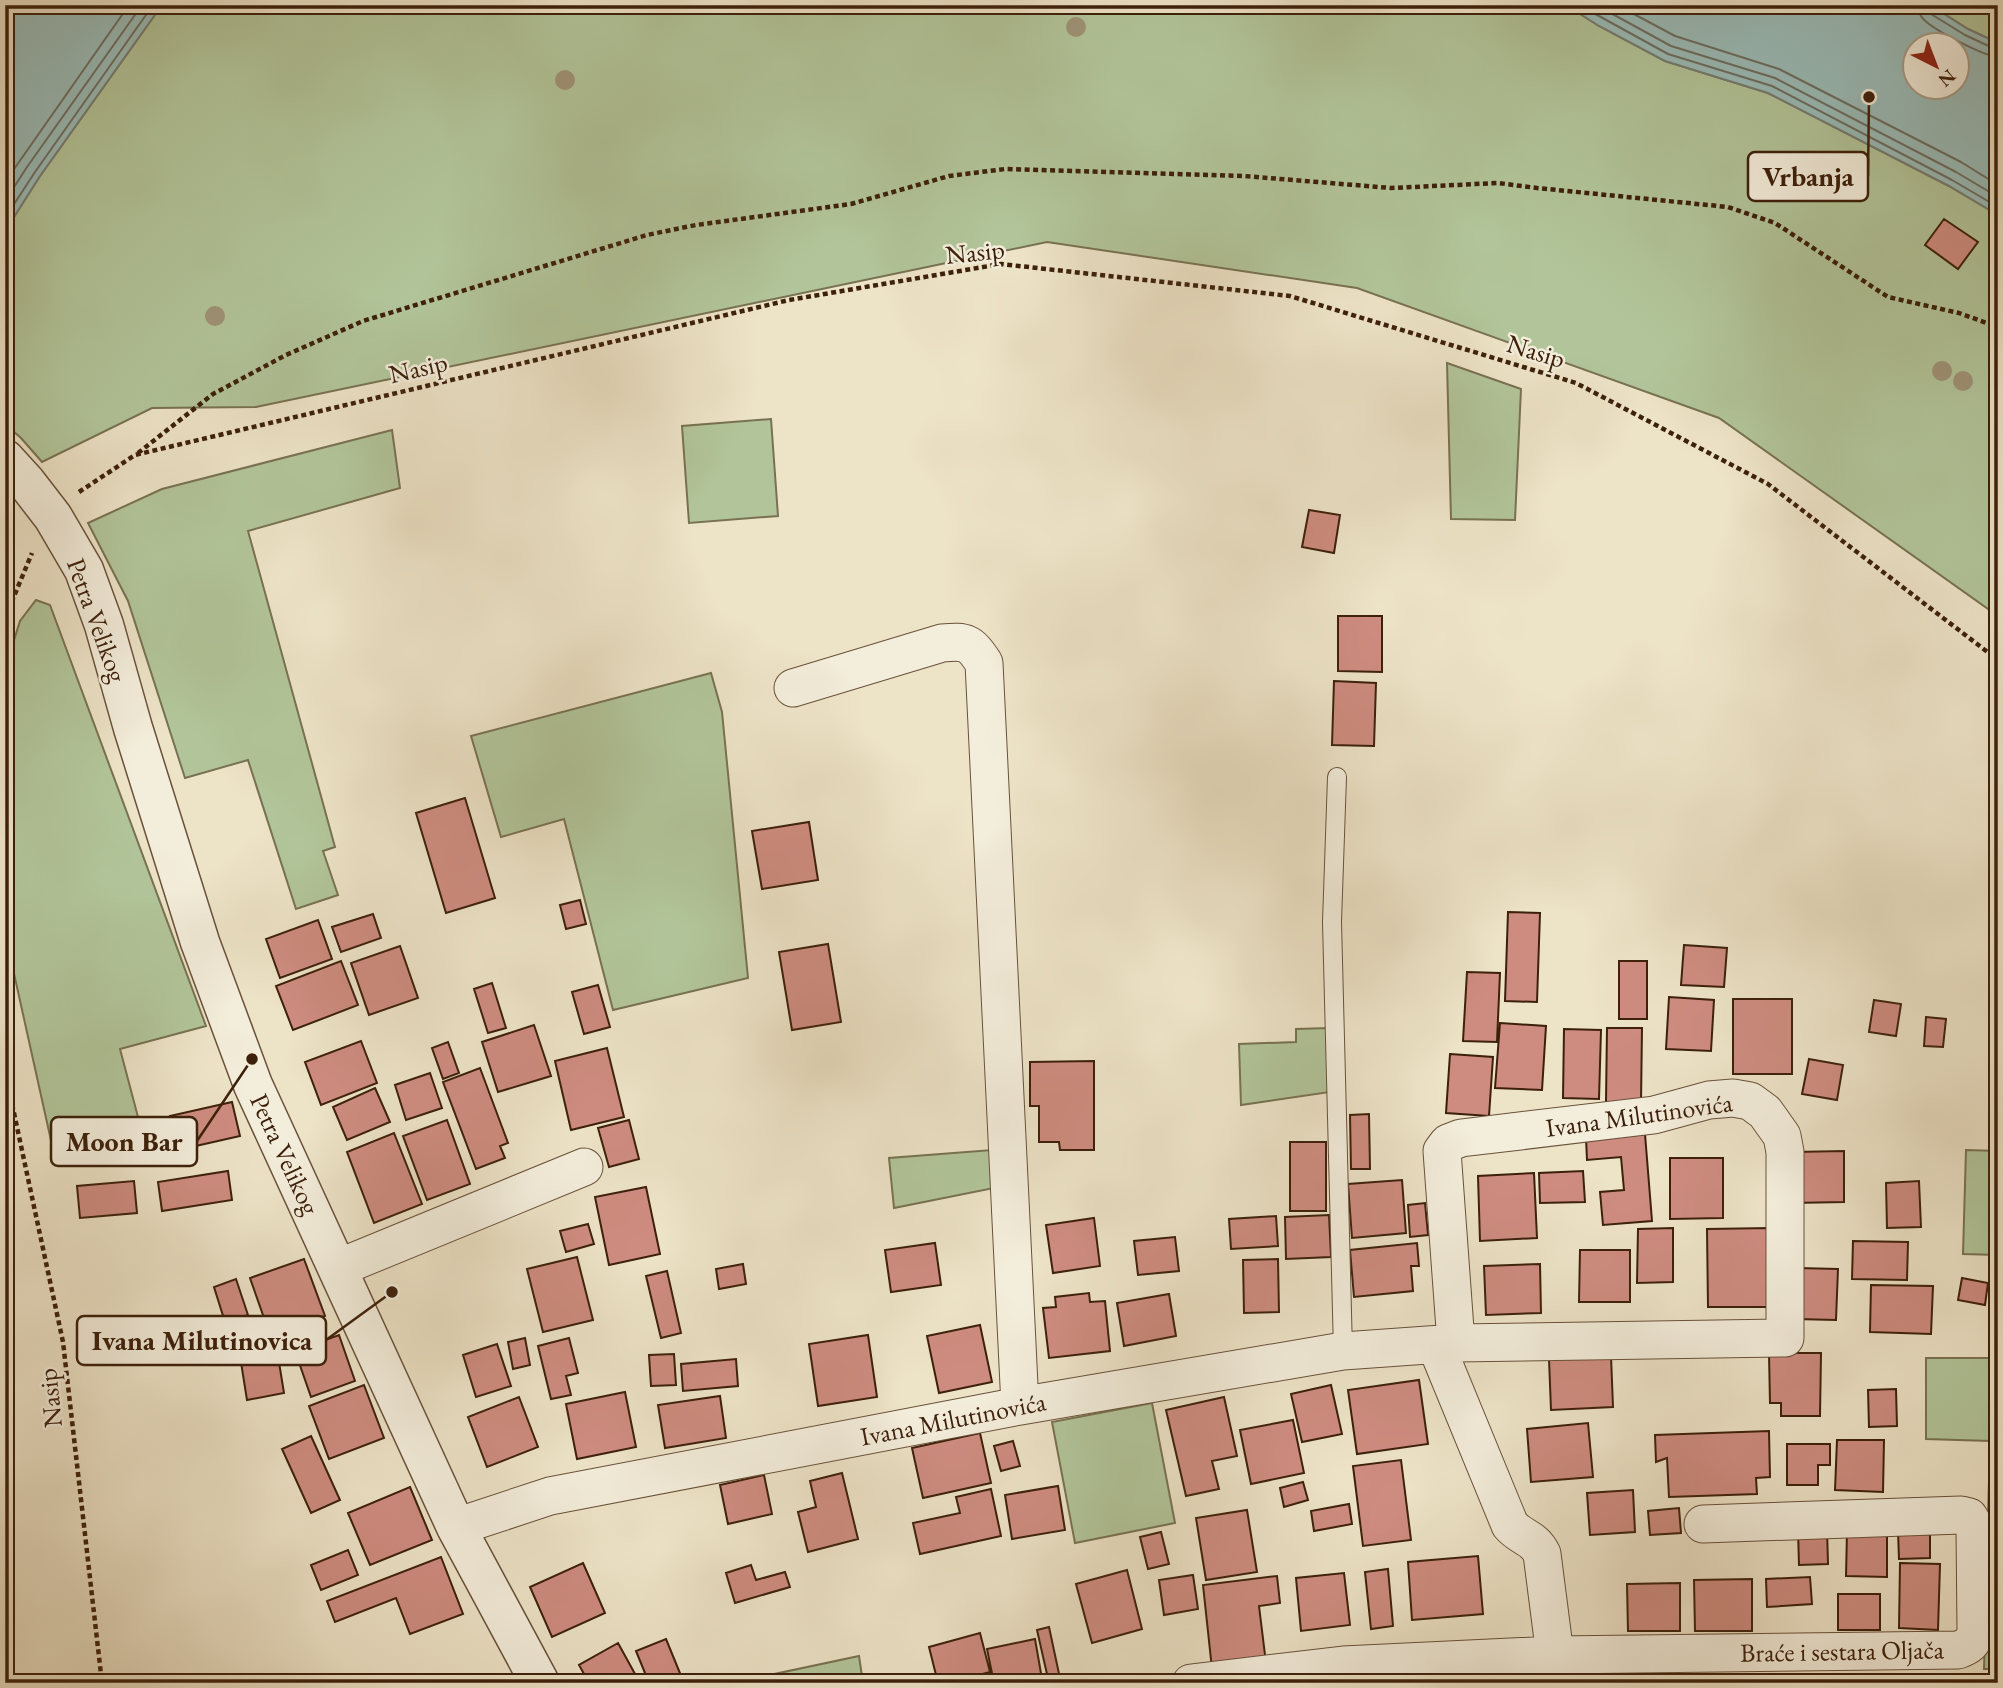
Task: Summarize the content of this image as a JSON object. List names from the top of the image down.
{
  "streets": {
    "street": ["Petra Velikog", "Ivana Milutinovića", "Braće i sestara Oljača"],
    "path": ["Nasip"]
  },
  "crossings": [
    ["Nasip", "Petra Velikog"],
    ["Petra Velikog", "Ivana Milutinovića"]
  ],
  "places": ["Vrbanja", "Moon Bar", "Ivana Milutinovica"],
  "north": "bottom right"
}
